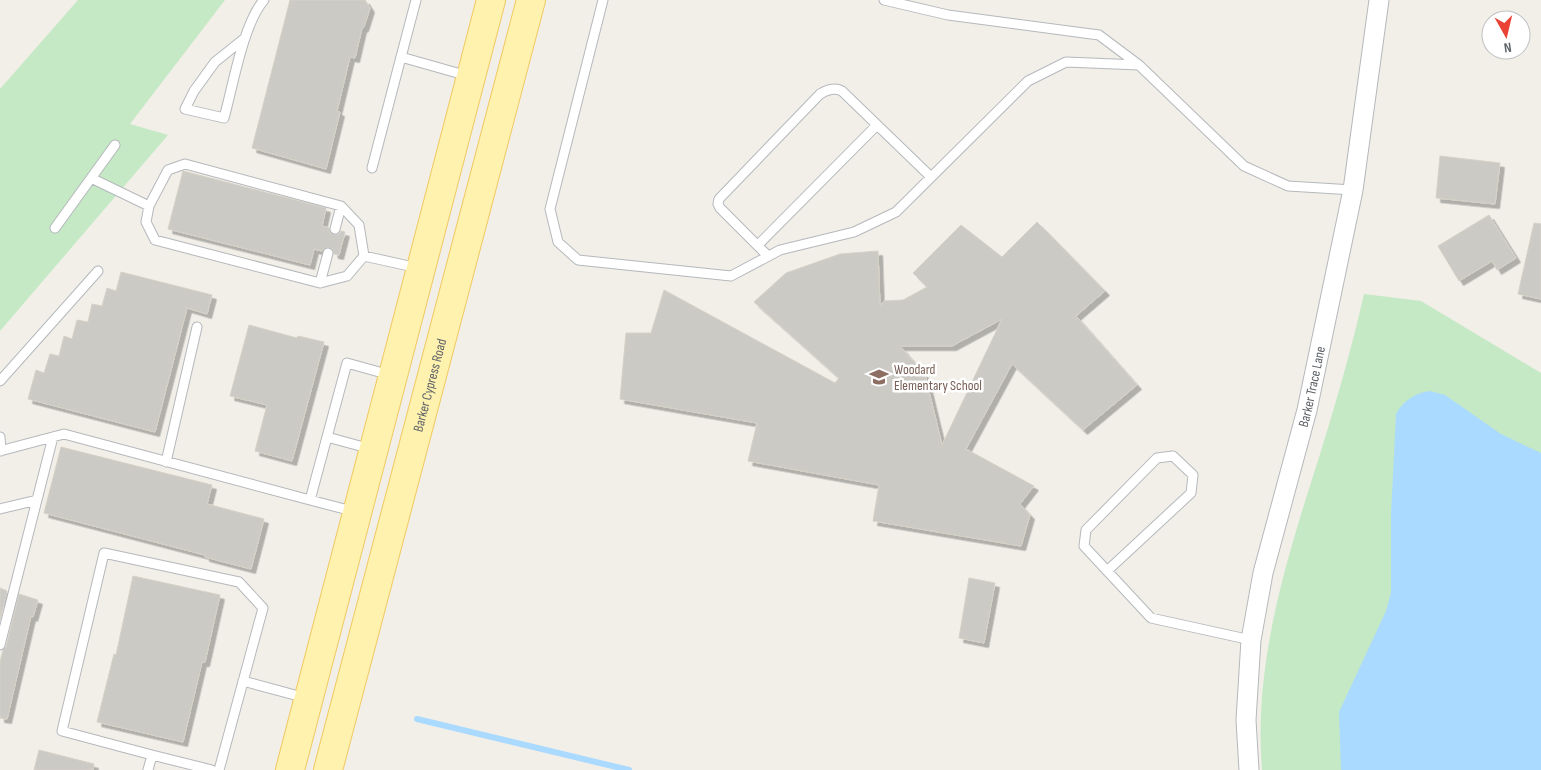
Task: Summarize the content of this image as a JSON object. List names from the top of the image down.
{
  "streets": {
    "main road": ["Barker Cypress Road"],
    "street": ["Barker Trace Lane"]
  },
  "places": {
    "school or university": ["Woodard Elementary School"]
  },
  "north": "bottom"
}
